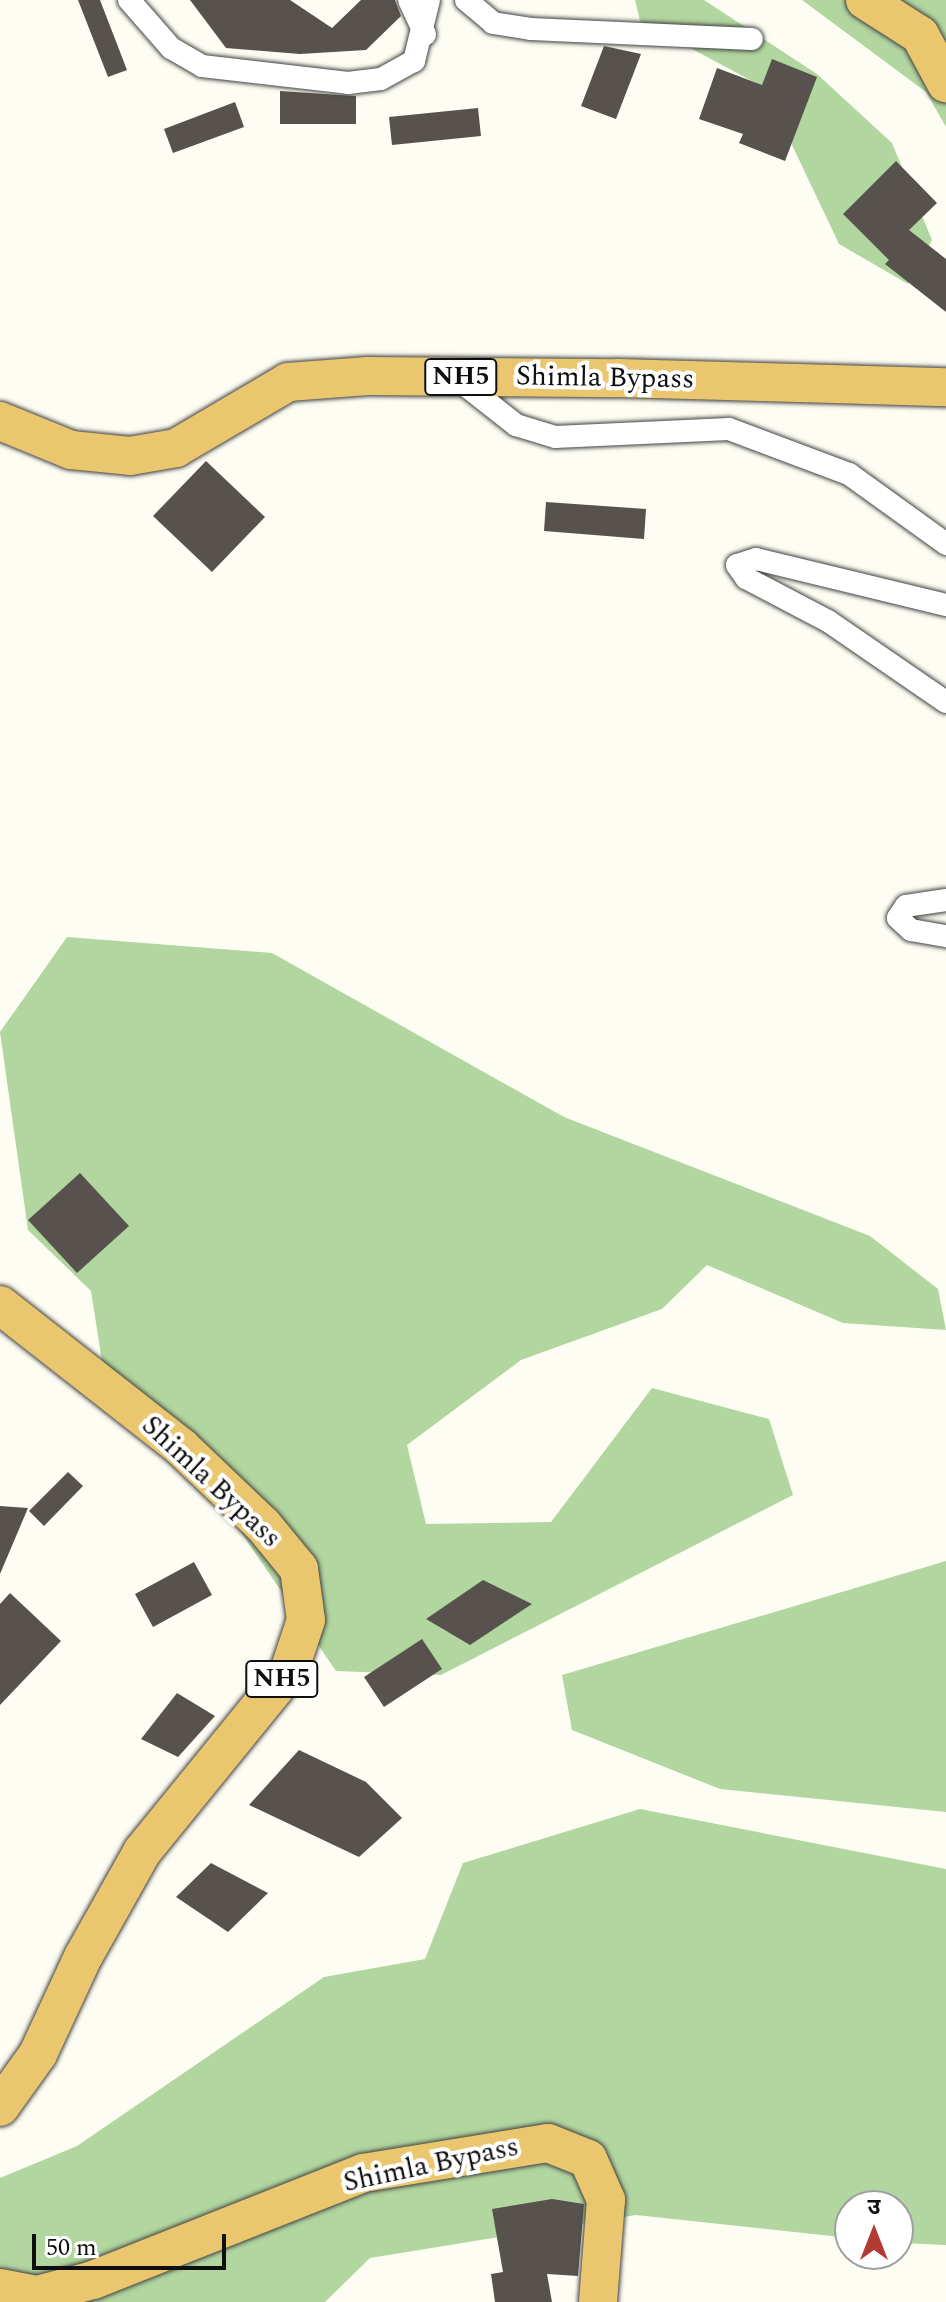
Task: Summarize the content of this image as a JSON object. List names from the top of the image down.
{
  "streets": {
    "highway": ["NH5", "Shimla Bypass"]
  },
  "scale_bar": "50 m",
  "north": "top"
}
